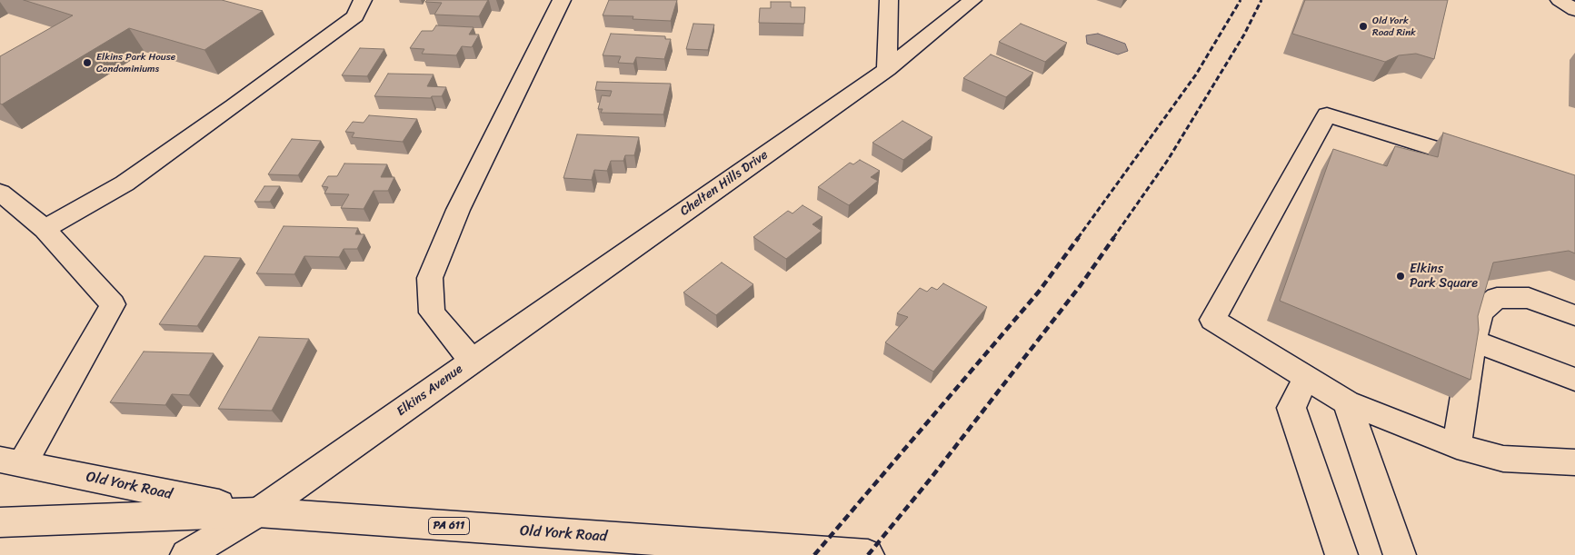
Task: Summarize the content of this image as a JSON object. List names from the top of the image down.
{
  "streets": {
    "main road": [
      "Chelten Hills Drive",
      "Elkins Avenue",
      "Old York Road",
      "PA 611"
    ]
  },
  "crossings": [
    ["Chelten Hills Drive", "Elkins Avenue"],
    ["Elkins Avenue", "Old York Road"]
  ],
  "places": ["Old York Road Rink", "Elkins Park House Condominiums", "Elkins Park Square"]
}
